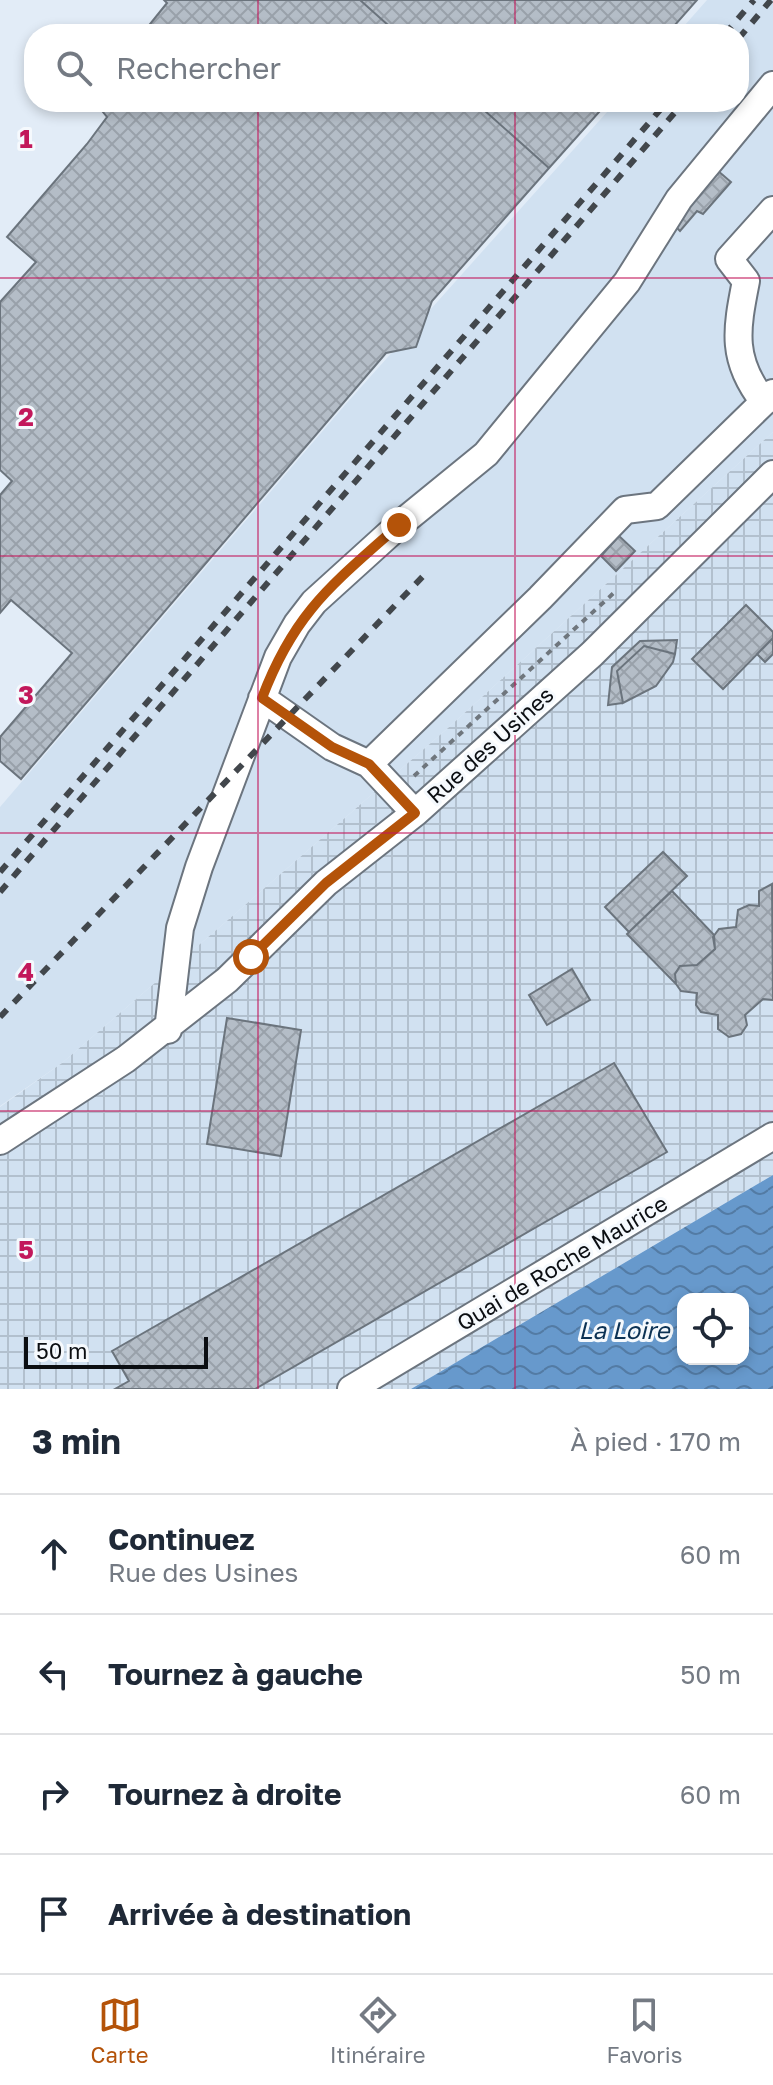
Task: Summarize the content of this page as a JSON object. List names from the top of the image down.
{
  "streets": {
    "street": ["Rue des Usines", "Quai de Roche Maurice"]
  },
  "water": ["La Loire"],
  "scale_bar": "50 m",
  "page": {
    "search": "Rechercher",
    "scale": "50 m",
    "heading": ["3 min", "À pied · 170 m"],
    "list": [
      ["Continuez", "Rue des Usines", "60 m"],
      ["Tournez à gauche", "50 m"],
      ["Tournez à droite", "60 m"],
      "Arrivée à destination"
    ],
    "nav": ["Carte", "Itinéraire", "Favoris"]
  },
  "grid": {
    "rows": [
      "1",
      "2",
      "3",
      "4",
      "5"
    ]
  }
}
